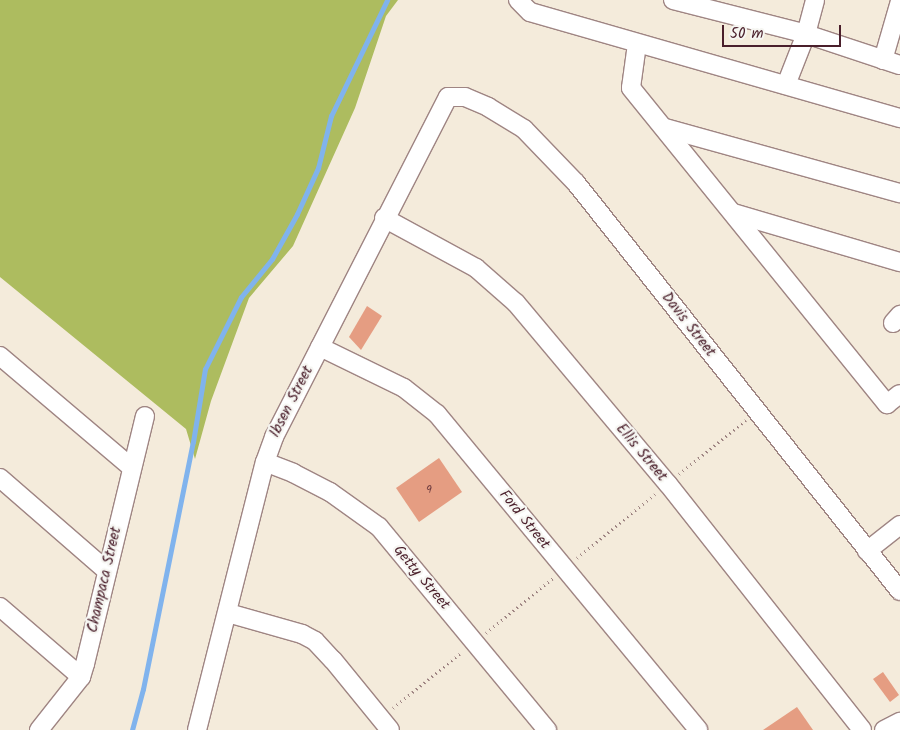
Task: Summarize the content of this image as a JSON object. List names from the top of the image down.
{
  "streets": {
    "street": [
      "Davis Street",
      "Ibsen Street",
      "Ellis Street",
      "Ford Street",
      "Getty Street",
      "Champaca Street"
    ]
  },
  "crossings": [
    ["Davis Street", "Ibsen Street"],
    ["Ibsen Street", "Ellis Street"],
    ["Ibsen Street", "Ford Street"],
    ["Ibsen Street", "Getty Street"]
  ],
  "house_numbers": ["9"],
  "scale_bar": "50 m"
}
